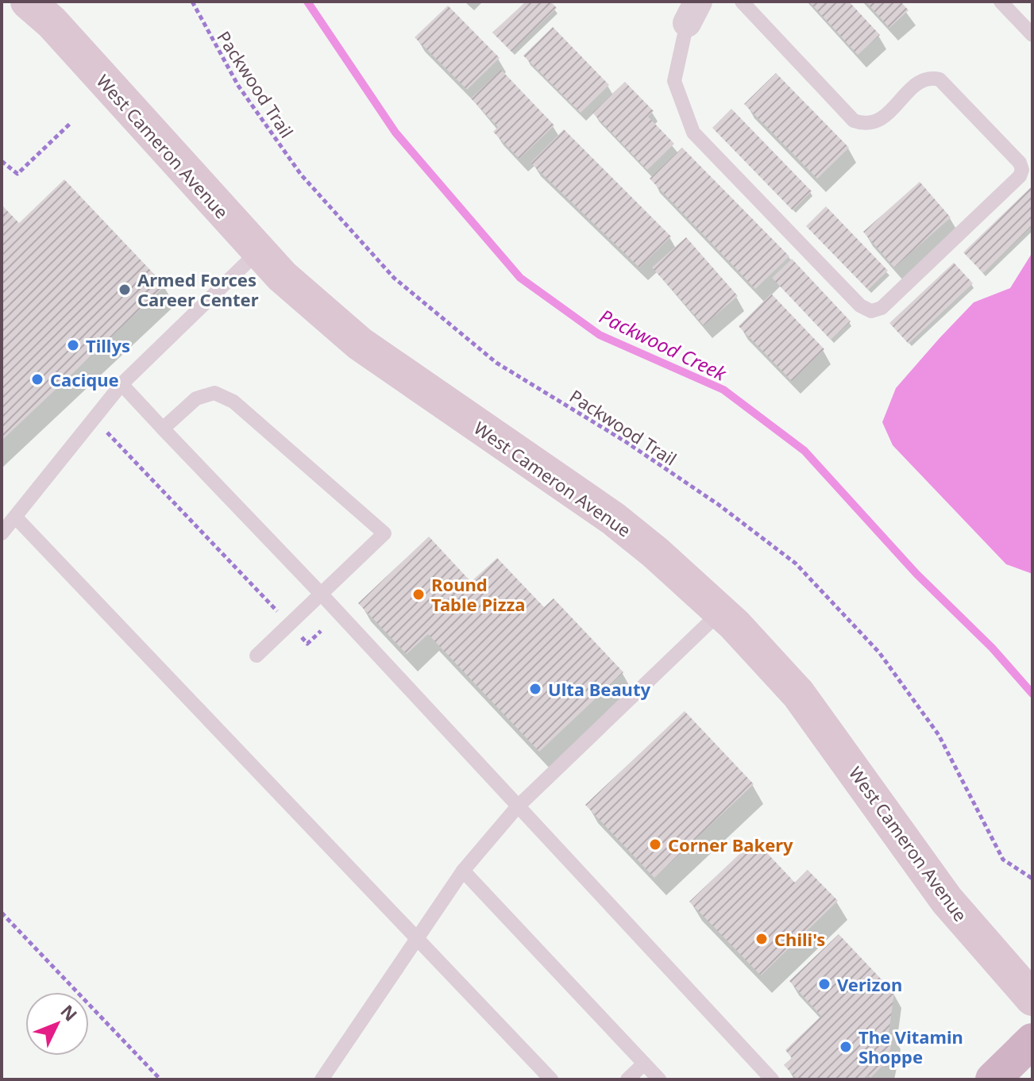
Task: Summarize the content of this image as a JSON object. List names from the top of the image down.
{
  "streets": {
    "street": ["West Cameron Avenue"],
    "path": ["Packwood Trail"]
  },
  "water": ["Packwood Creek"],
  "places": [
    "Armed Forces Career Center",
    "Tillys",
    "Cacique",
    "Round Table Pizza",
    "Ulta Beauty",
    "Corner Bakery",
    "Chili's",
    "Verizon",
    "The Vitamin Shoppe"
  ],
  "north": "top right"
}
